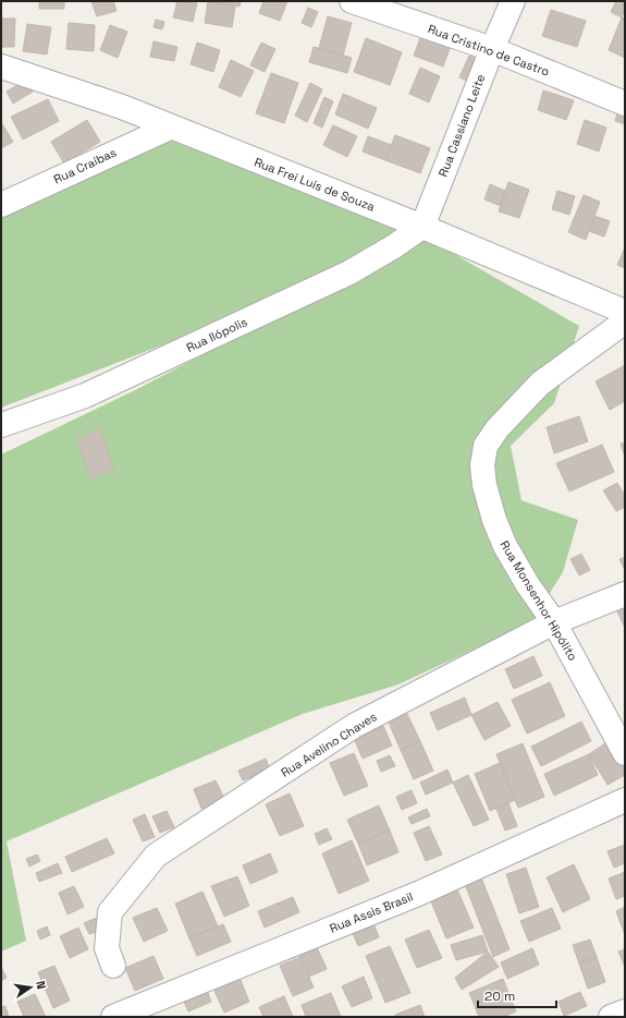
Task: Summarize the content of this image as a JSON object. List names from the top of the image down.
{
  "streets": {
    "street": [
      "Rua Cristino de Castro",
      "Rua Cassiano Leite",
      "Rua Craíbas",
      "Rua Frei Luís de Souza",
      "Rua Ilópolis",
      "Rua Monsenhor Hipólito",
      "Rua Avelino Chaves",
      "Rua Assis Brasil"
    ]
  },
  "crossings": [
    ["Rua Cristino de Castro", "Rua Cassiano Leite"],
    ["Rua Cassiano Leite", "Rua Frei Luís de Souza"],
    ["Rua Cassiano Leite", "Rua Ilópolis"],
    ["Rua Craíbas", "Rua Frei Luís de Souza"],
    ["Rua Frei Luís de Souza", "Rua Ilópolis"],
    ["Rua Monsenhor Hipólito", "Rua Avelino Chaves"]
  ],
  "scale_bar": "20 m",
  "north": "right"
}
